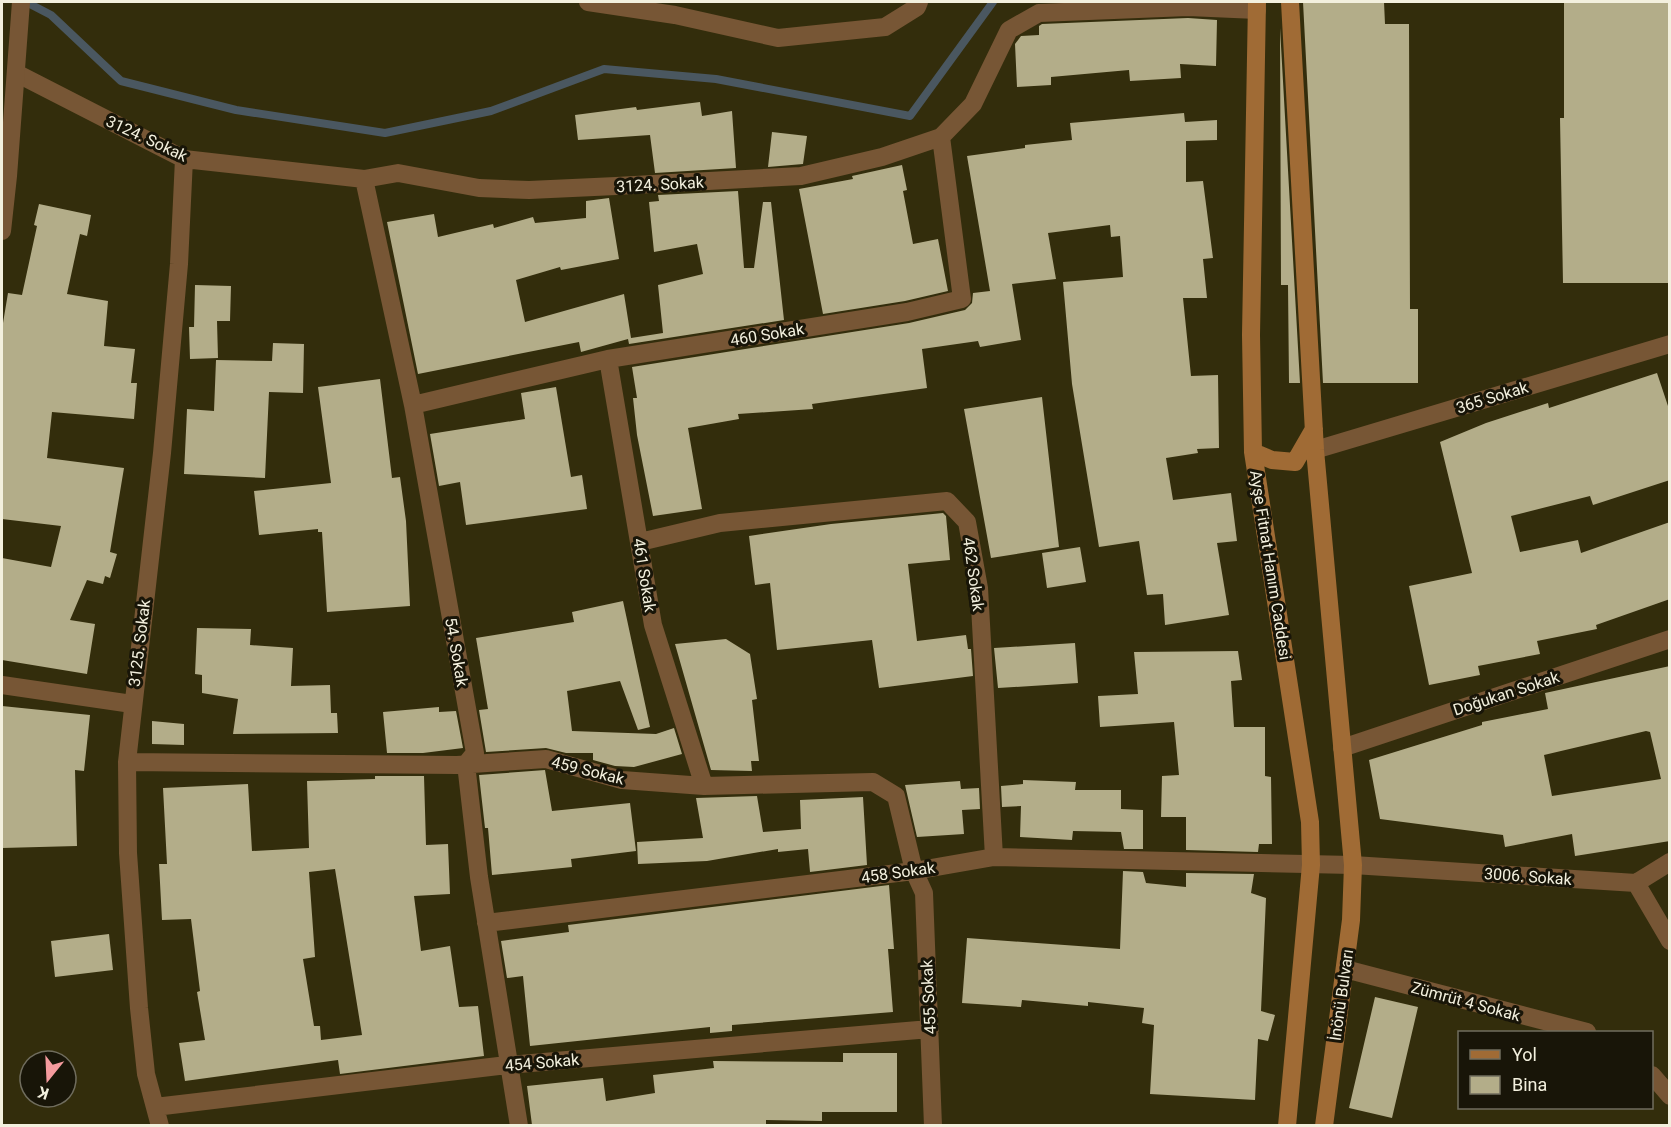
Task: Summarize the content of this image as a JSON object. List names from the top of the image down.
{
  "streets": {
    "main road": ["Ayşe Fitnat Hanım Caddesi", "İnönü Bulvarı"],
    "street": [
      "3124. Sokak",
      "460 Sokak",
      "365 Sokak",
      "462 Sokak",
      "461 Sokak",
      "3125. Sokak",
      "54. Sokak",
      "Doğukan Sokak",
      "459 Sokak",
      "458 Sokak",
      "3006. Sokak",
      "455 Sokak",
      "Zümrüt 4 Sokak",
      "454 Sokak"
    ]
  },
  "crossings": [
    ["3124. Sokak", "460 Sokak"],
    ["3124. Sokak", "Ayşe Fitnat Hanım Caddesi"],
    ["3124. Sokak", "3125. Sokak"],
    ["3124. Sokak", "54. Sokak"],
    ["460 Sokak", "461 Sokak"],
    ["460 Sokak", "54. Sokak"],
    ["Ayşe Fitnat Hanım Caddesi", "458 Sokak"],
    ["Ayşe Fitnat Hanım Caddesi", "3006. Sokak"],
    ["462 Sokak", "461 Sokak"],
    ["462 Sokak", "458 Sokak"],
    ["461 Sokak", "459 Sokak"],
    ["3125. Sokak", "459 Sokak"],
    ["3125. Sokak", "454 Sokak"],
    ["54. Sokak", "459 Sokak"],
    ["54. Sokak", "458 Sokak"],
    ["54. Sokak", "454 Sokak"],
    ["459 Sokak", "458 Sokak"],
    ["459 Sokak", "455 Sokak"],
    ["458 Sokak", "3006. Sokak"],
    ["458 Sokak", "455 Sokak"],
    ["3006. Sokak", "İnönü Bulvarı"],
    ["İnönü Bulvarı", "Zümrüt 4 Sokak"],
    ["455 Sokak", "454 Sokak"]
  ],
  "legend": ["Yol", "Bina"],
  "north": "bottom"
}
